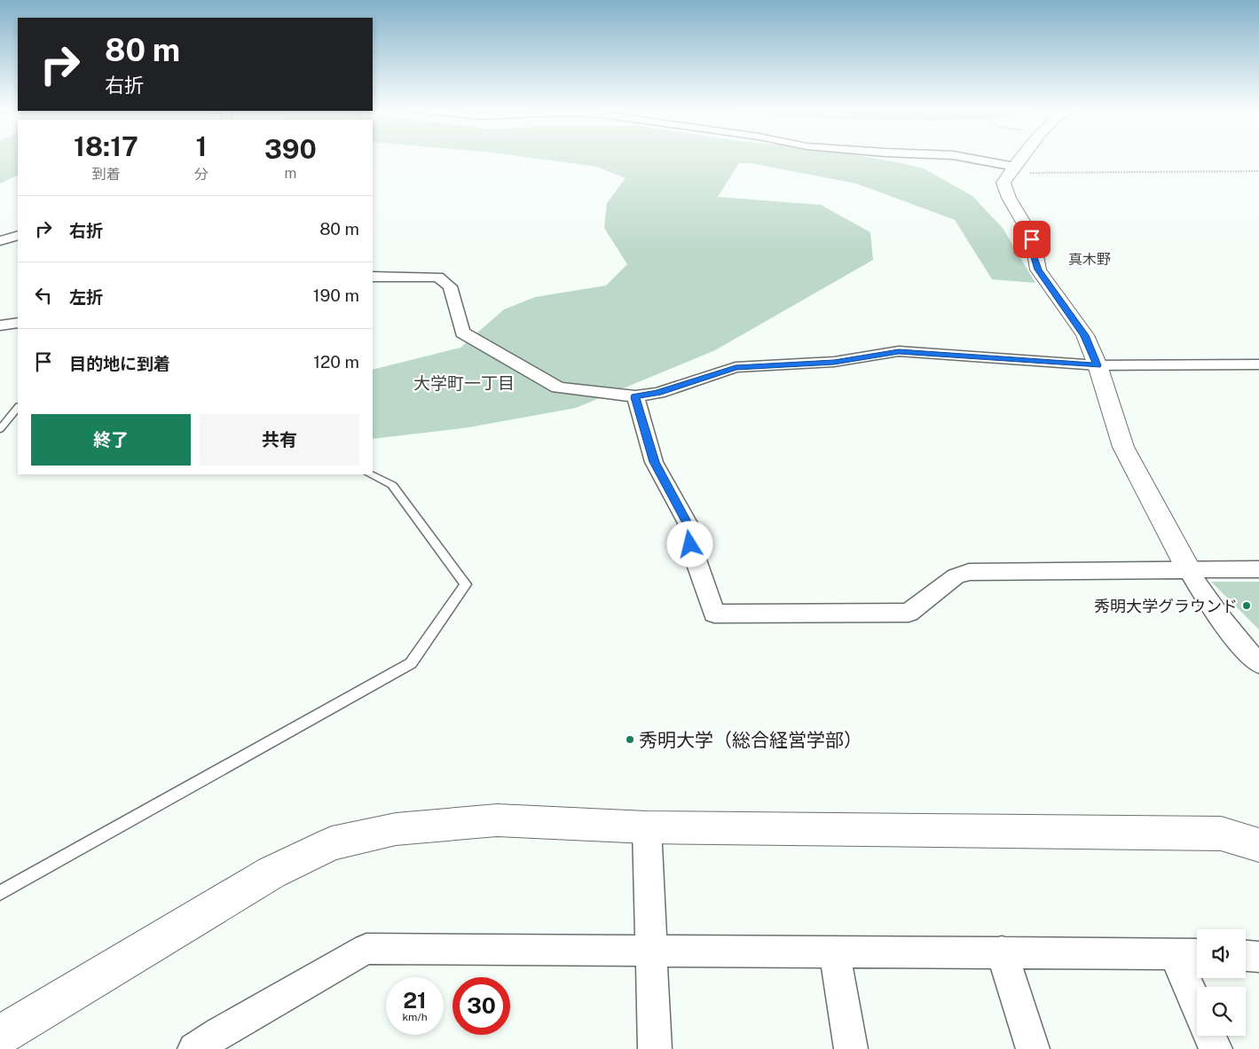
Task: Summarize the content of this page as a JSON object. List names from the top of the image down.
{
  "districts": ["真木野", "大学町一丁目"],
  "places": ["秀明大学グラウンド", "秀明大学（総合経営学部）"],
  "page": {
    "turn": ["80 m", "右折"],
    "eta": [
      "18:17",
      "到着",
      "1",
      "分",
      "390",
      "m"
    ],
    "list": [
      {
        "name": "右折",
        "value": "80 m"
      },
      {
        "name": "左折",
        "value": "190 m"
      },
      {
        "name": "目的地に到着",
        "value": "120 m"
      }
    ],
    "buttons": ["終了", "共有"],
    "speed": "21 km/h",
    "limit": "30"
  }
}
